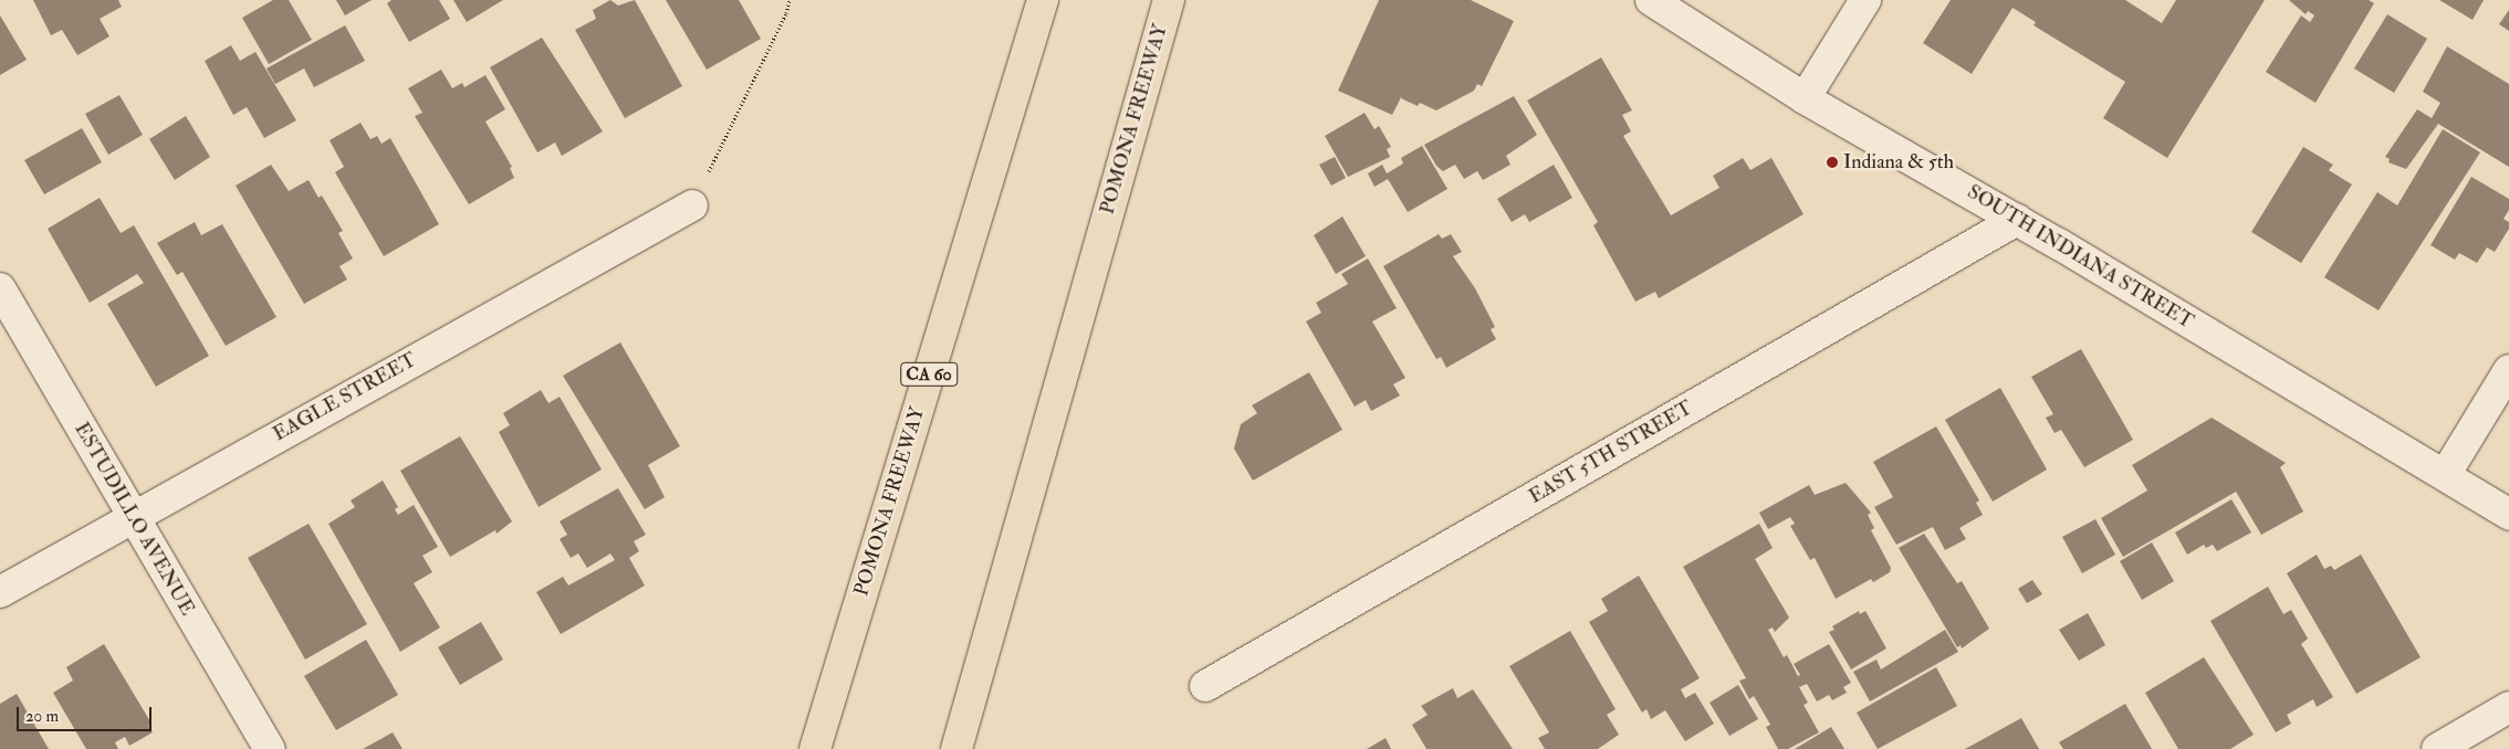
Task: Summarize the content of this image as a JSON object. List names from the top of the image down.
{
  "streets": {
    "highway": ["POMONA FREEWAY", "CA 60"],
    "street": [
      "SOUTH INDIANA STREET",
      "EAGLE STREET",
      "EAST 5TH STREET",
      "ESTUDILLO AVENUE"
    ]
  },
  "crossings": [
    ["SOUTH INDIANA STREET", "EAST 5TH STREET"],
    ["EAGLE STREET", "ESTUDILLO AVENUE"]
  ],
  "places": ["Indiana & 5th"],
  "scale_bar": "20 m"
}
